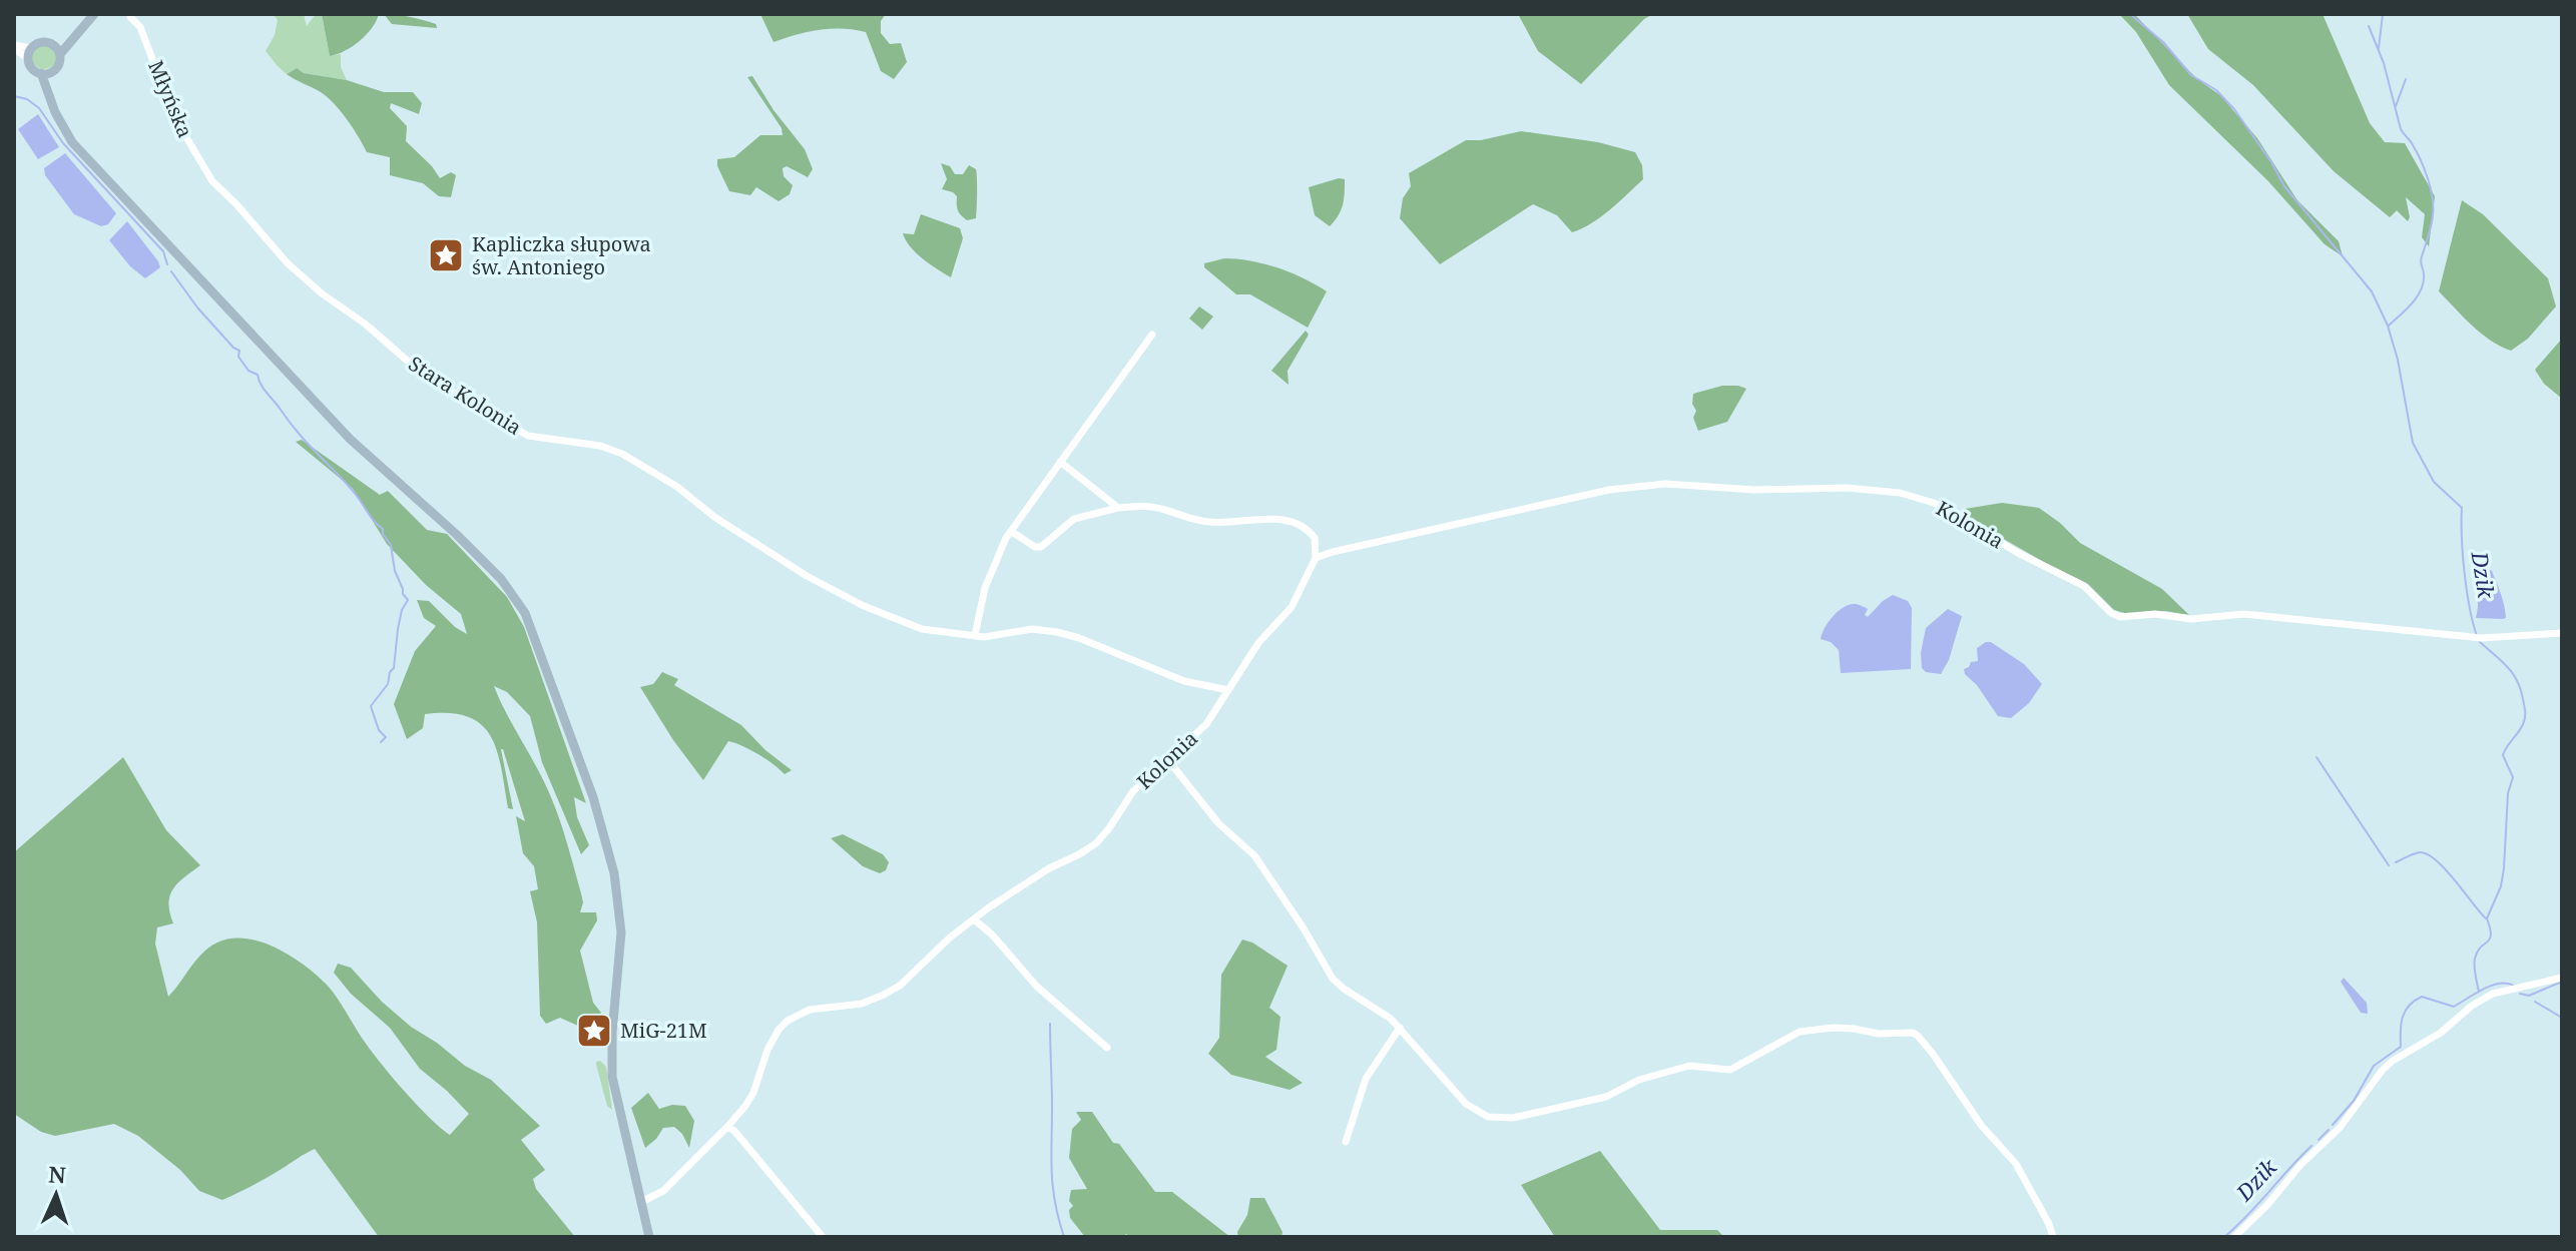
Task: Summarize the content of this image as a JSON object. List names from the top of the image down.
{
  "streets": {
    "street": ["Młyńska", "Stara Kolonia", "Kolonia"]
  },
  "crossings": [
    ["Młyńska", "Stara Kolonia"],
    ["Stara Kolonia", "Kolonia"]
  ],
  "water": ["Dzik"],
  "places": {
    "place": ["Kapliczka słupowa św. Antoniego", "MiG-21M"]
  },
  "north": "top"
}
